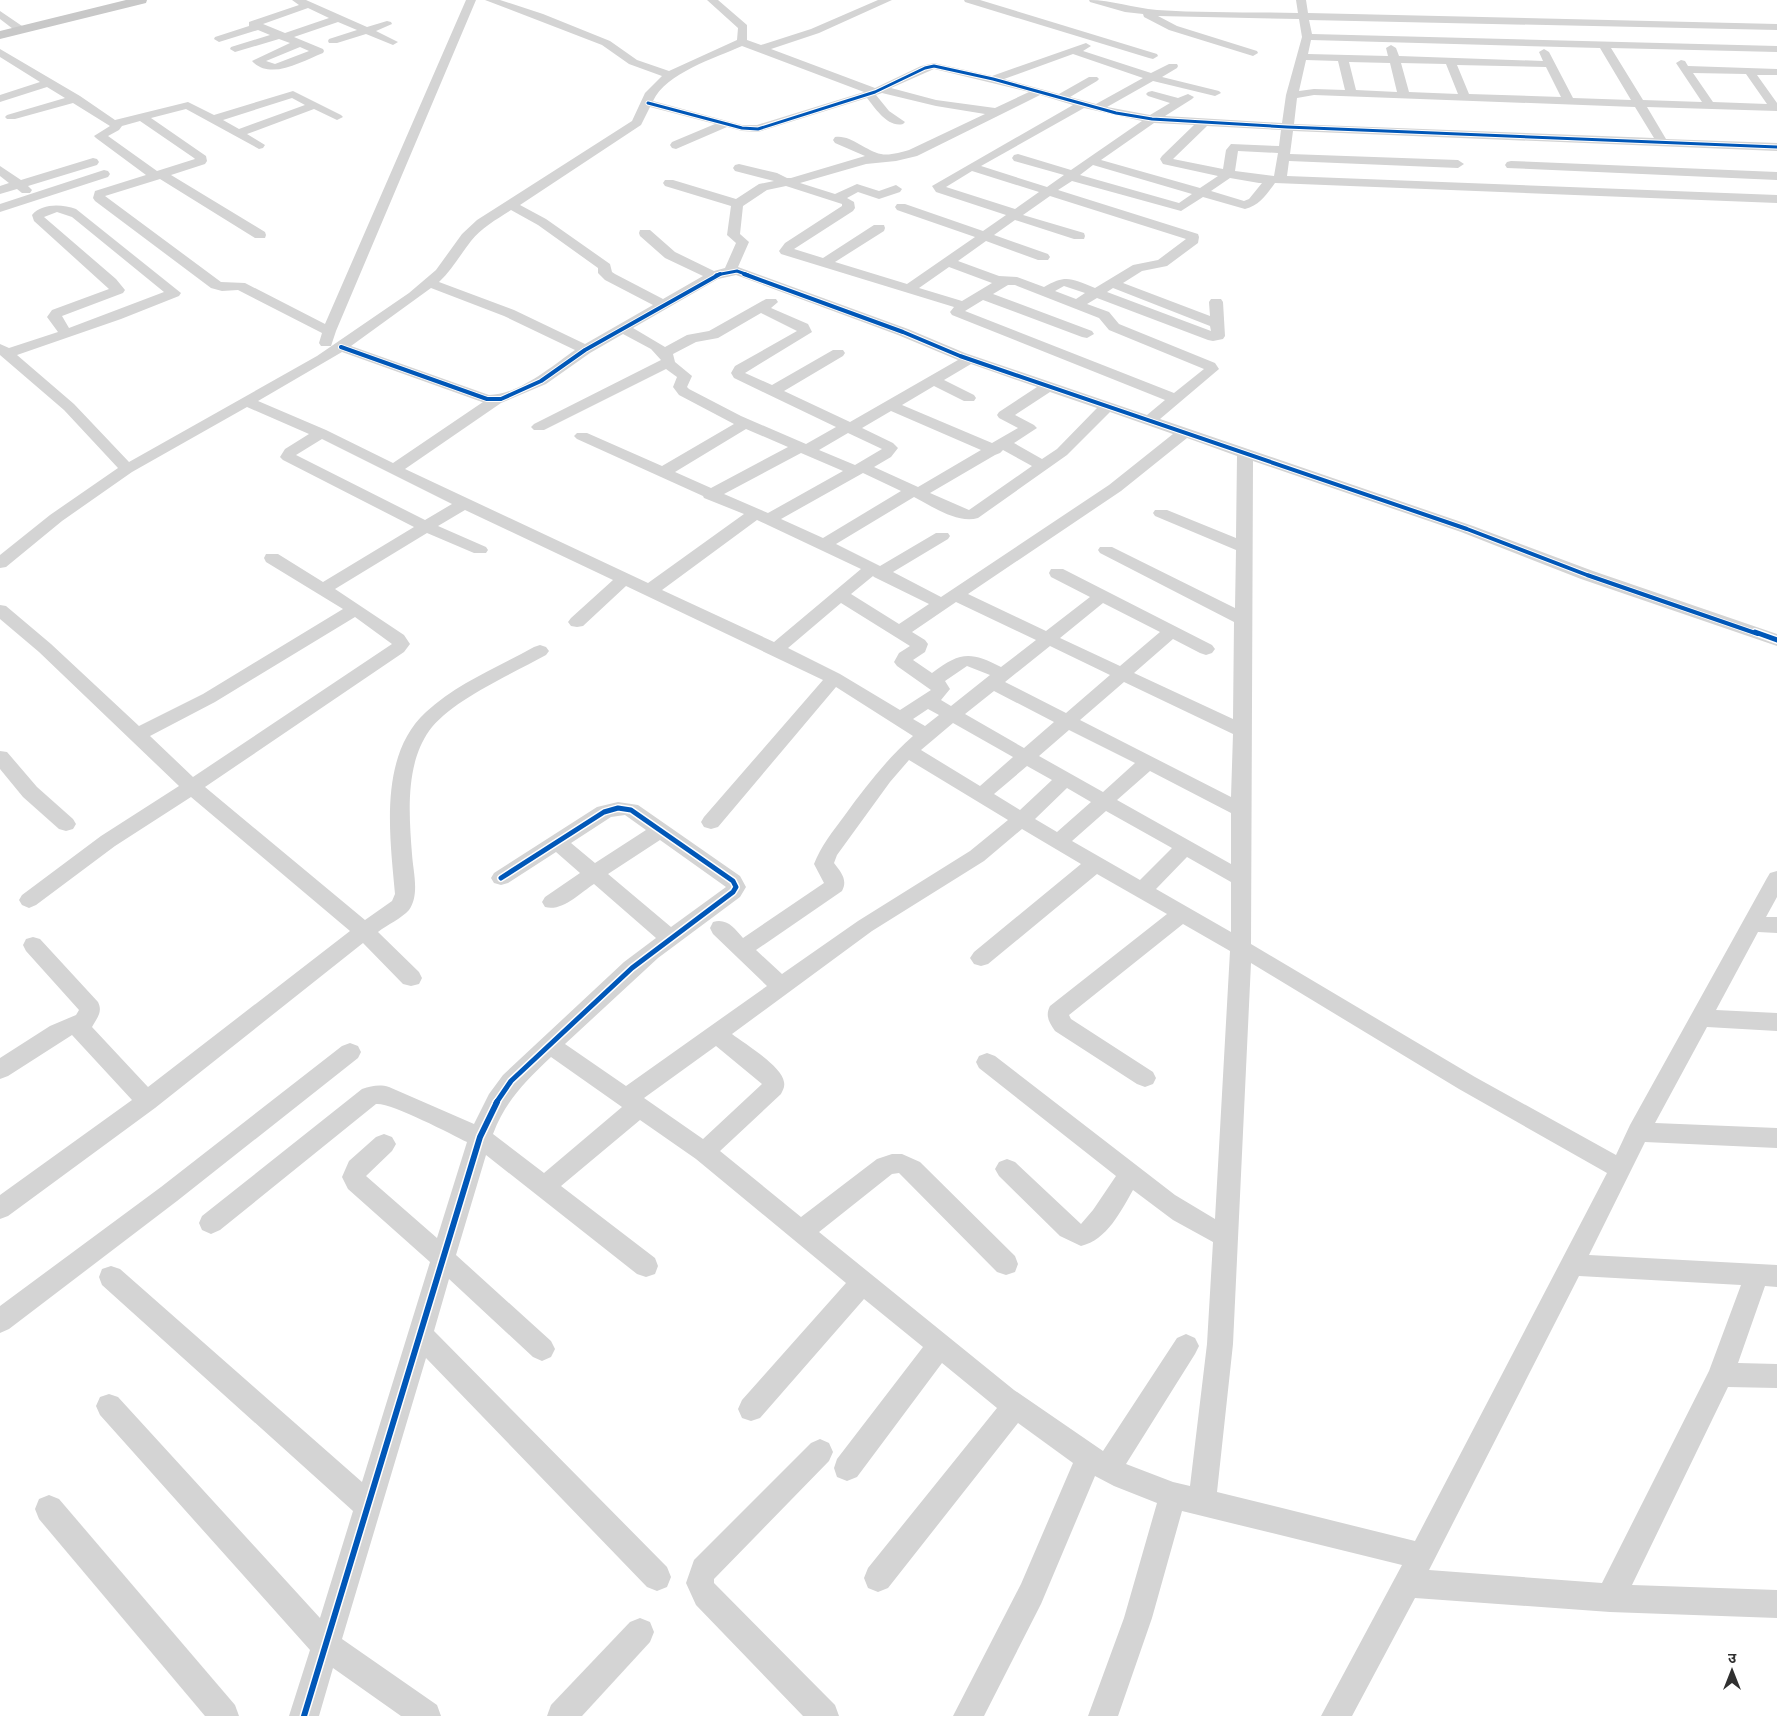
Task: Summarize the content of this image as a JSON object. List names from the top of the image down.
{
  "north": "top"
}
